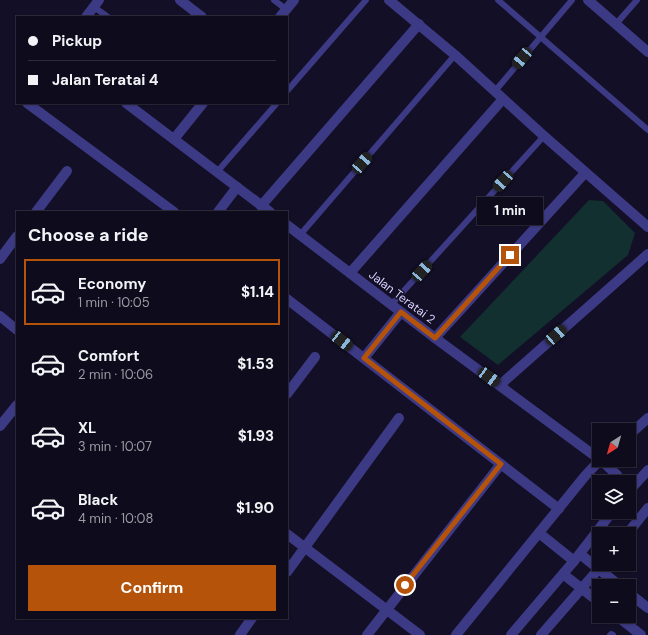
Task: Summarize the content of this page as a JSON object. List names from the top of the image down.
{
  "streets": {
    "street": ["Jalan Teratai 2"]
  },
  "north": "bottom left",
  "page": {
    "banner": ["Pickup", "Jalan Teratai 4"],
    "bubble": "1 min",
    "heading": "Choose a ride",
    "list": [
      {
        "name": "Economy",
        "note": "1 min · 10:05",
        "value": "$1.14"
      },
      {
        "name": "Comfort",
        "note": "2 min · 10:06",
        "value": "$1.53"
      },
      {
        "name": "XL",
        "note": "3 min · 10:07",
        "value": "$1.93"
      },
      {
        "name": "Black",
        "note": "4 min · 10:08",
        "value": "$1.90"
      }
    ],
    "map_buttons": ["+", "−"],
    "buttons": "Confirm"
  }
}
